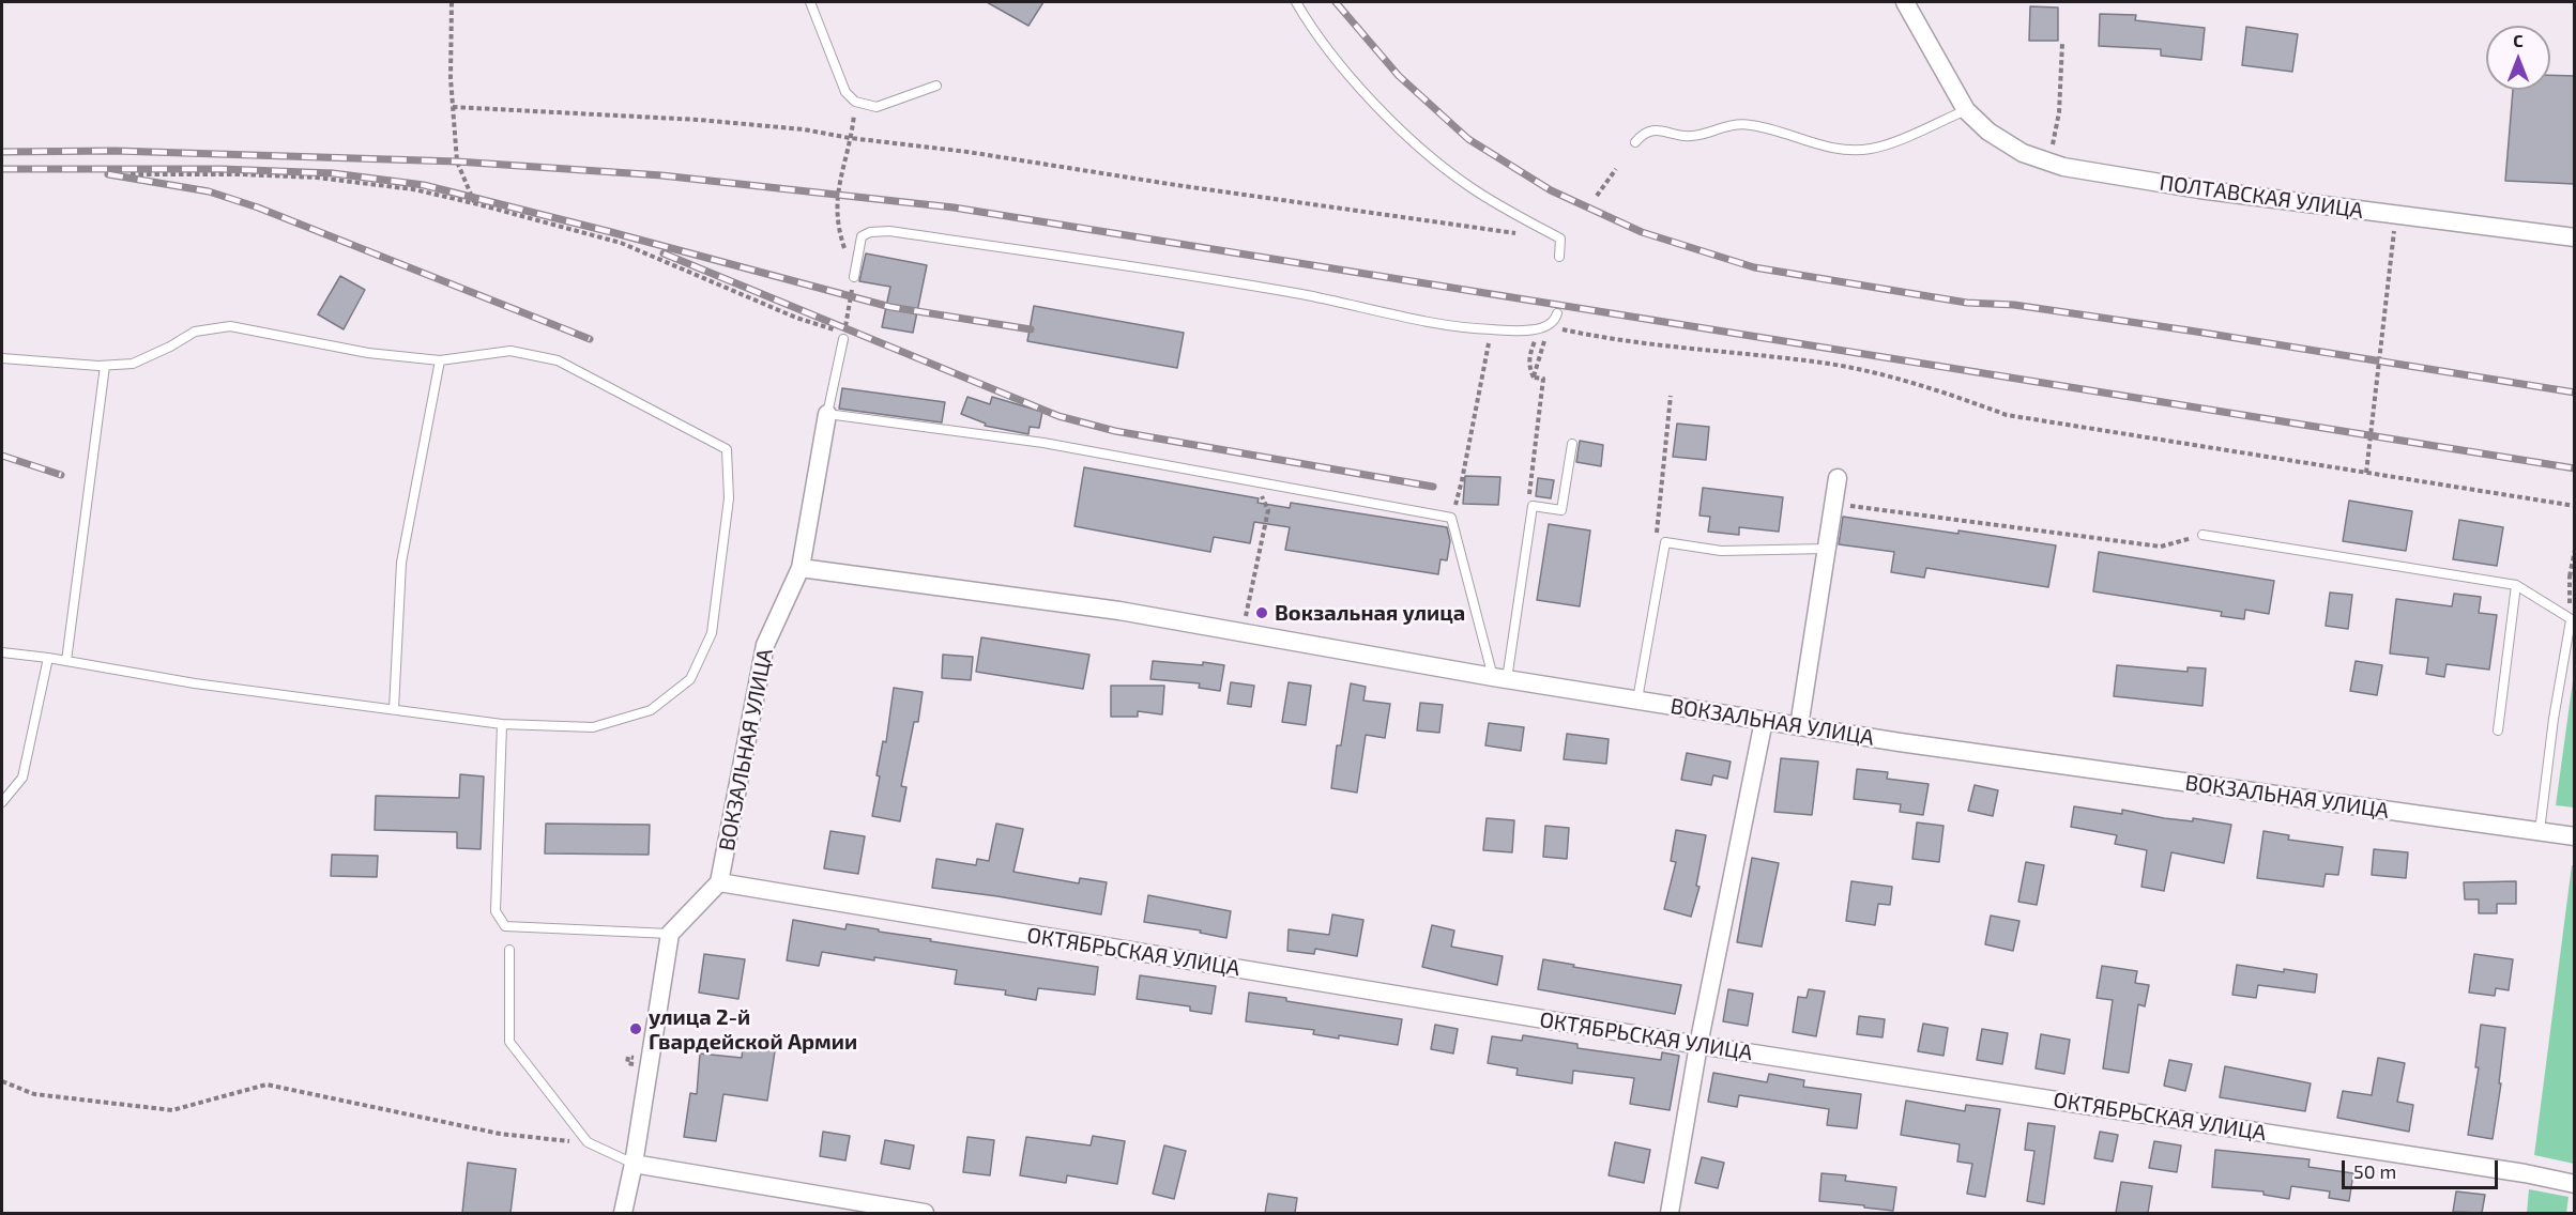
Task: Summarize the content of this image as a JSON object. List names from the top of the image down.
{
  "streets": {
    "street": ["ПОЛТАВСКАЯ УЛИЦА", "ВОКЗАЛЬНАЯ УЛИЦА", "ОКТЯБРЬСКАЯ УЛИЦА"]
  },
  "crossings": [
    ["ВОКЗАЛЬНАЯ УЛИЦА", "ОКТЯБРЬСКАЯ УЛИЦА"]
  ],
  "places": ["Вокзальная улица", "улица 2-й Гвардейской Армии"],
  "scale_bar": "50 m",
  "north": "top"
}
